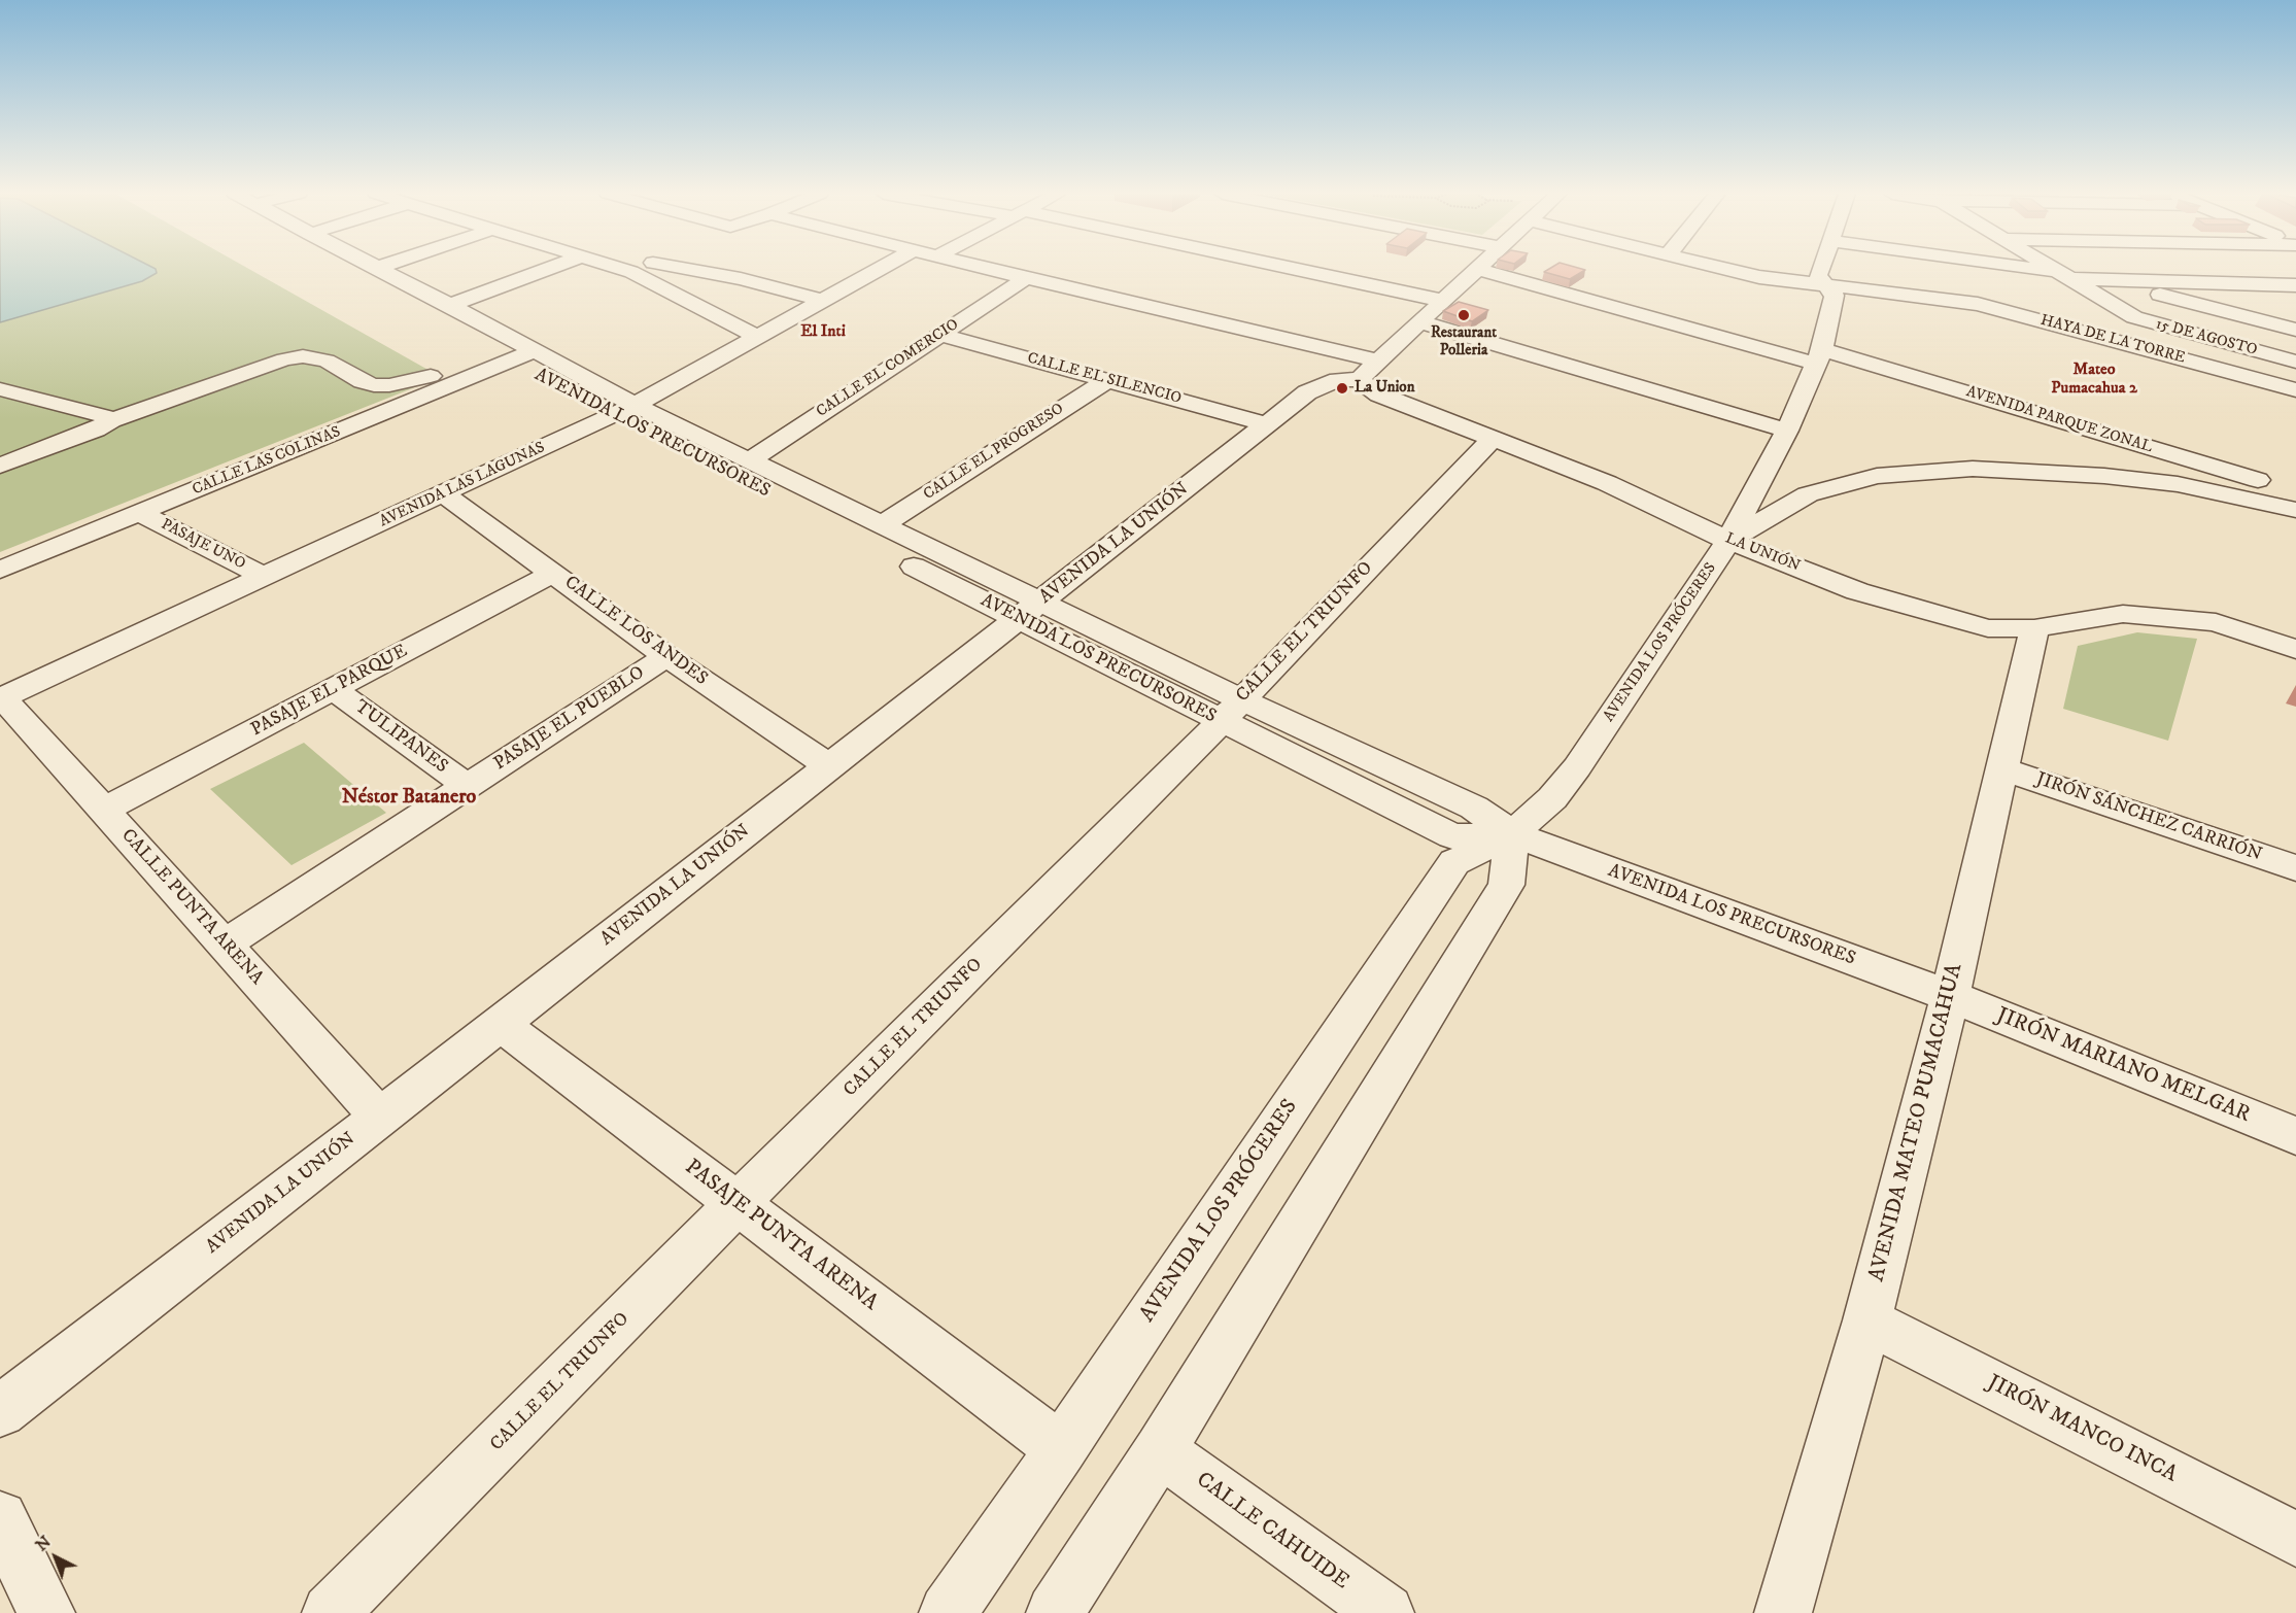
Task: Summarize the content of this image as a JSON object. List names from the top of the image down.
{
  "streets": {
    "street": [
      "15 DE AGOSTO",
      "HAYA DE LA TORRE",
      "CALLE EL COMERCIO",
      "CALLE EL SILENCIO",
      "AVENIDA PARQUE ZONAL",
      "AVENIDA LOS PRECURSORES",
      "CALLE EL PROGRESO",
      "CALLE LAS COLINAS",
      "AVENIDA LAS LAGUNAS",
      "AVENIDA LA UNIÓN",
      "PASAJE UNO",
      "LA UNIÓN",
      "CALLE LOS ANDES",
      "CALLE EL TRIUNFO",
      "AVENIDA LOS PRÓCERES",
      "PASAJE EL PARQUE",
      "PASAJE EL PUEBLO",
      "TULIPANES",
      "JIRÓN SÁNCHEZ CARRIÓN",
      "CALLE PUNTA ARENA",
      "JIRÓN MARIANO MELGAR",
      "AVENIDA MATEO PUMACAHUA",
      "PASAJE PUNTA ARENA",
      "JIRÓN MANCO INCA",
      "CALLE CAHUIDE"
    ]
  },
  "crossings": [
    ["HAYA DE LA TORRE", "AVENIDA LOS PRÓCERES"],
    ["CALLE EL COMERCIO", "CALLE EL SILENCIO"],
    ["CALLE EL COMERCIO", "AVENIDA LOS PRECURSORES"],
    ["CALLE EL SILENCIO", "CALLE EL PROGRESO"],
    ["CALLE EL SILENCIO", "AVENIDA LA UNIÓN"],
    ["AVENIDA PARQUE ZONAL", "LA UNIÓN"],
    ["AVENIDA PARQUE ZONAL", "AVENIDA LOS PRÓCERES"],
    ["AVENIDA LOS PRECURSORES", "CALLE EL PROGRESO"],
    ["AVENIDA LOS PRECURSORES", "CALLE LAS COLINAS"],
    ["AVENIDA LOS PRECURSORES", "AVENIDA LAS LAGUNAS"],
    ["AVENIDA LOS PRECURSORES", "AVENIDA LA UNIÓN"],
    ["AVENIDA LOS PRECURSORES", "CALLE EL TRIUNFO"],
    ["AVENIDA LOS PRECURSORES", "AVENIDA LOS PRÓCERES"],
    ["AVENIDA LOS PRECURSORES", "JIRÓN MARIANO MELGAR"],
    ["AVENIDA LOS PRECURSORES", "AVENIDA MATEO PUMACAHUA"],
    ["CALLE LAS COLINAS", "PASAJE UNO"],
    ["AVENIDA LAS LAGUNAS", "PASAJE UNO"],
    ["AVENIDA LAS LAGUNAS", "CALLE LOS ANDES"],
    ["AVENIDA LAS LAGUNAS", "CALLE PUNTA ARENA"],
    ["AVENIDA LA UNIÓN", "LA UNIÓN"],
    ["AVENIDA LA UNIÓN", "CALLE LOS ANDES"],
    ["AVENIDA LA UNIÓN", "CALLE PUNTA ARENA"],
    ["AVENIDA LA UNIÓN", "PASAJE PUNTA ARENA"],
    ["LA UNIÓN", "CALLE EL TRIUNFO"],
    ["LA UNIÓN", "AVENIDA LOS PRÓCERES"],
    ["LA UNIÓN", "AVENIDA MATEO PUMACAHUA"],
    ["CALLE LOS ANDES", "PASAJE EL PARQUE"],
    ["CALLE LOS ANDES", "PASAJE EL PUEBLO"],
    ["CALLE EL TRIUNFO", "PASAJE PUNTA ARENA"],
    ["AVENIDA LOS PRÓCERES", "PASAJE PUNTA ARENA"],
    ["PASAJE EL PARQUE", "TULIPANES"],
    ["PASAJE EL PARQUE", "CALLE PUNTA ARENA"],
    ["PASAJE EL PUEBLO", "TULIPANES"],
    ["PASAJE EL PUEBLO", "CALLE PUNTA ARENA"],
    ["JIRÓN SÁNCHEZ CARRIÓN", "AVENIDA MATEO PUMACAHUA"],
    ["JIRÓN MARIANO MELGAR", "AVENIDA MATEO PUMACAHUA"],
    ["AVENIDA MATEO PUMACAHUA", "JIRÓN MANCO INCA"]
  ],
  "districts": ["El Inti", "Mateo Pumacahua 2", "Néstor Batanero"],
  "places": ["Restaurant Polleria", "La Union"],
  "north": "top left"
}
